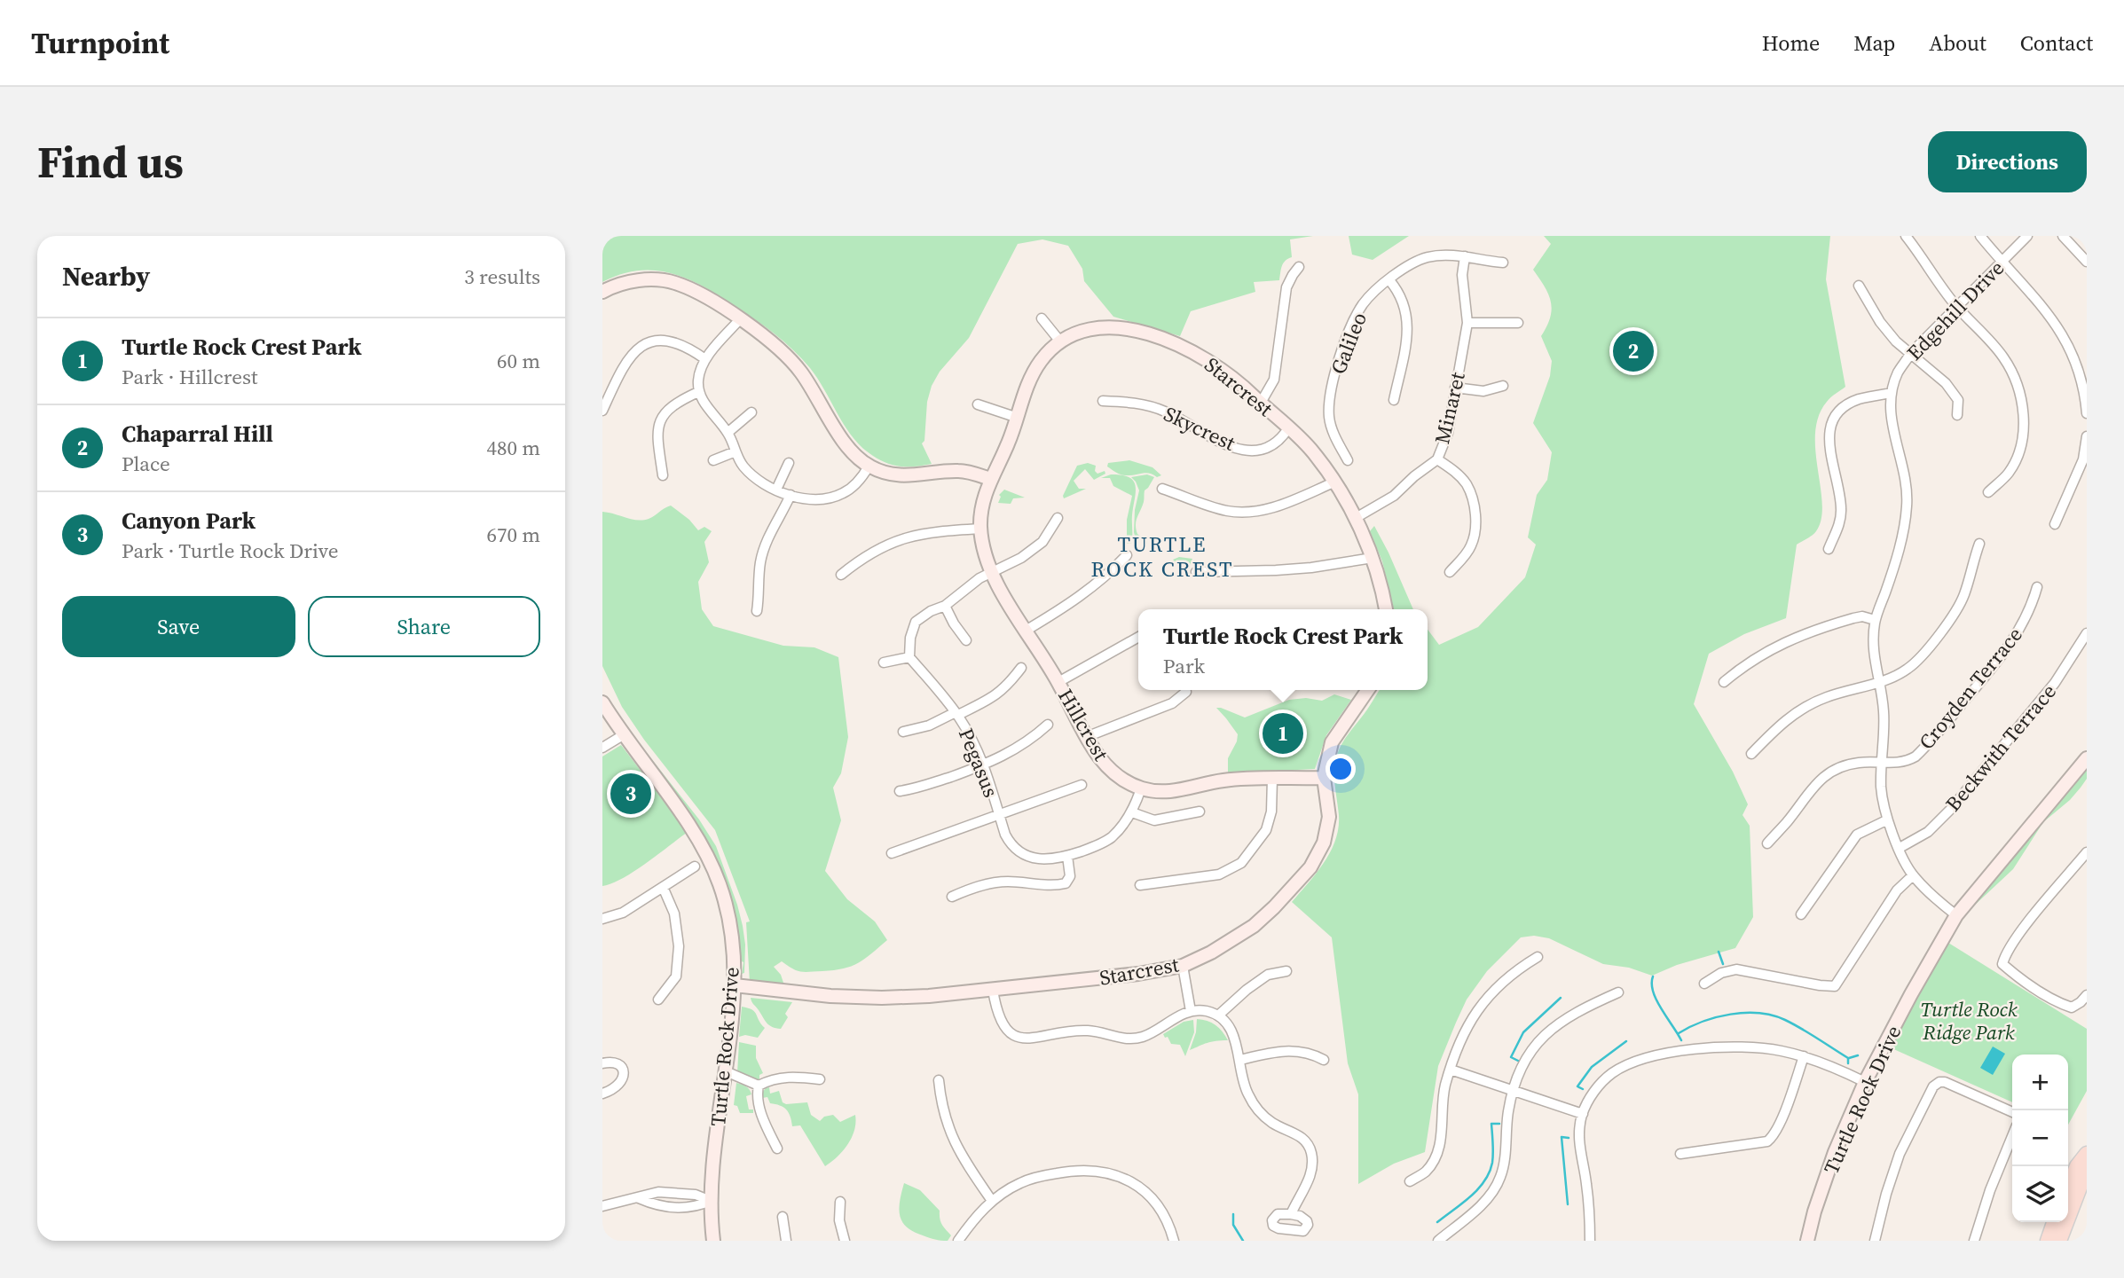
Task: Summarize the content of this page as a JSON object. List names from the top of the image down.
{
  "streets": {
    "street": [
      "Edgehill Drive",
      "Galileo",
      "Starcrest",
      "Minaret",
      "Skycrest",
      "Croyden Terrace",
      "Hillcrest",
      "Beckwith Terrace",
      "Pegasus",
      "Turtle Rock Drive"
    ]
  },
  "crossings": [
    ["Edgehill Drive", "Croyden Terrace"],
    ["Edgehill Drive", "Beckwith Terrace"],
    ["Edgehill Drive", "Turtle Rock Drive"],
    ["Galileo", "Minaret"],
    ["Starcrest", "Minaret"],
    ["Starcrest", "Skycrest"],
    ["Starcrest", "Hillcrest"],
    ["Starcrest", "Turtle Rock Drive"],
    ["Hillcrest", "Pegasus"]
  ],
  "districts": ["TURTLE ROCK CREST"],
  "parks": ["Turtle Rock Ridge Park"],
  "page": {
    "header": "Turnpoint",
    "nav": [
      "Home",
      "Map",
      "About",
      "Contact"
    ],
    "buttons": [
      "Directions",
      ["Save", "Share"]
    ],
    "title": "Find us",
    "heading": ["Nearby", "3 results"],
    "list": [
      {
        "mark": "1",
        "name": "Turtle Rock Crest Park",
        "note": "Park · Hillcrest",
        "value": "60 m"
      },
      {
        "mark": "2",
        "name": "Chaparral Hill",
        "note": "Place",
        "value": "480 m"
      },
      {
        "mark": "3",
        "name": "Canyon Park",
        "note": "Park · Turtle Rock Drive",
        "value": "670 m"
      }
    ],
    "pins": ["2", "1", "3"],
    "popup": ["Turtle Rock Crest Park", "Park"],
    "map_buttons": ["+", "−"]
  }
}
